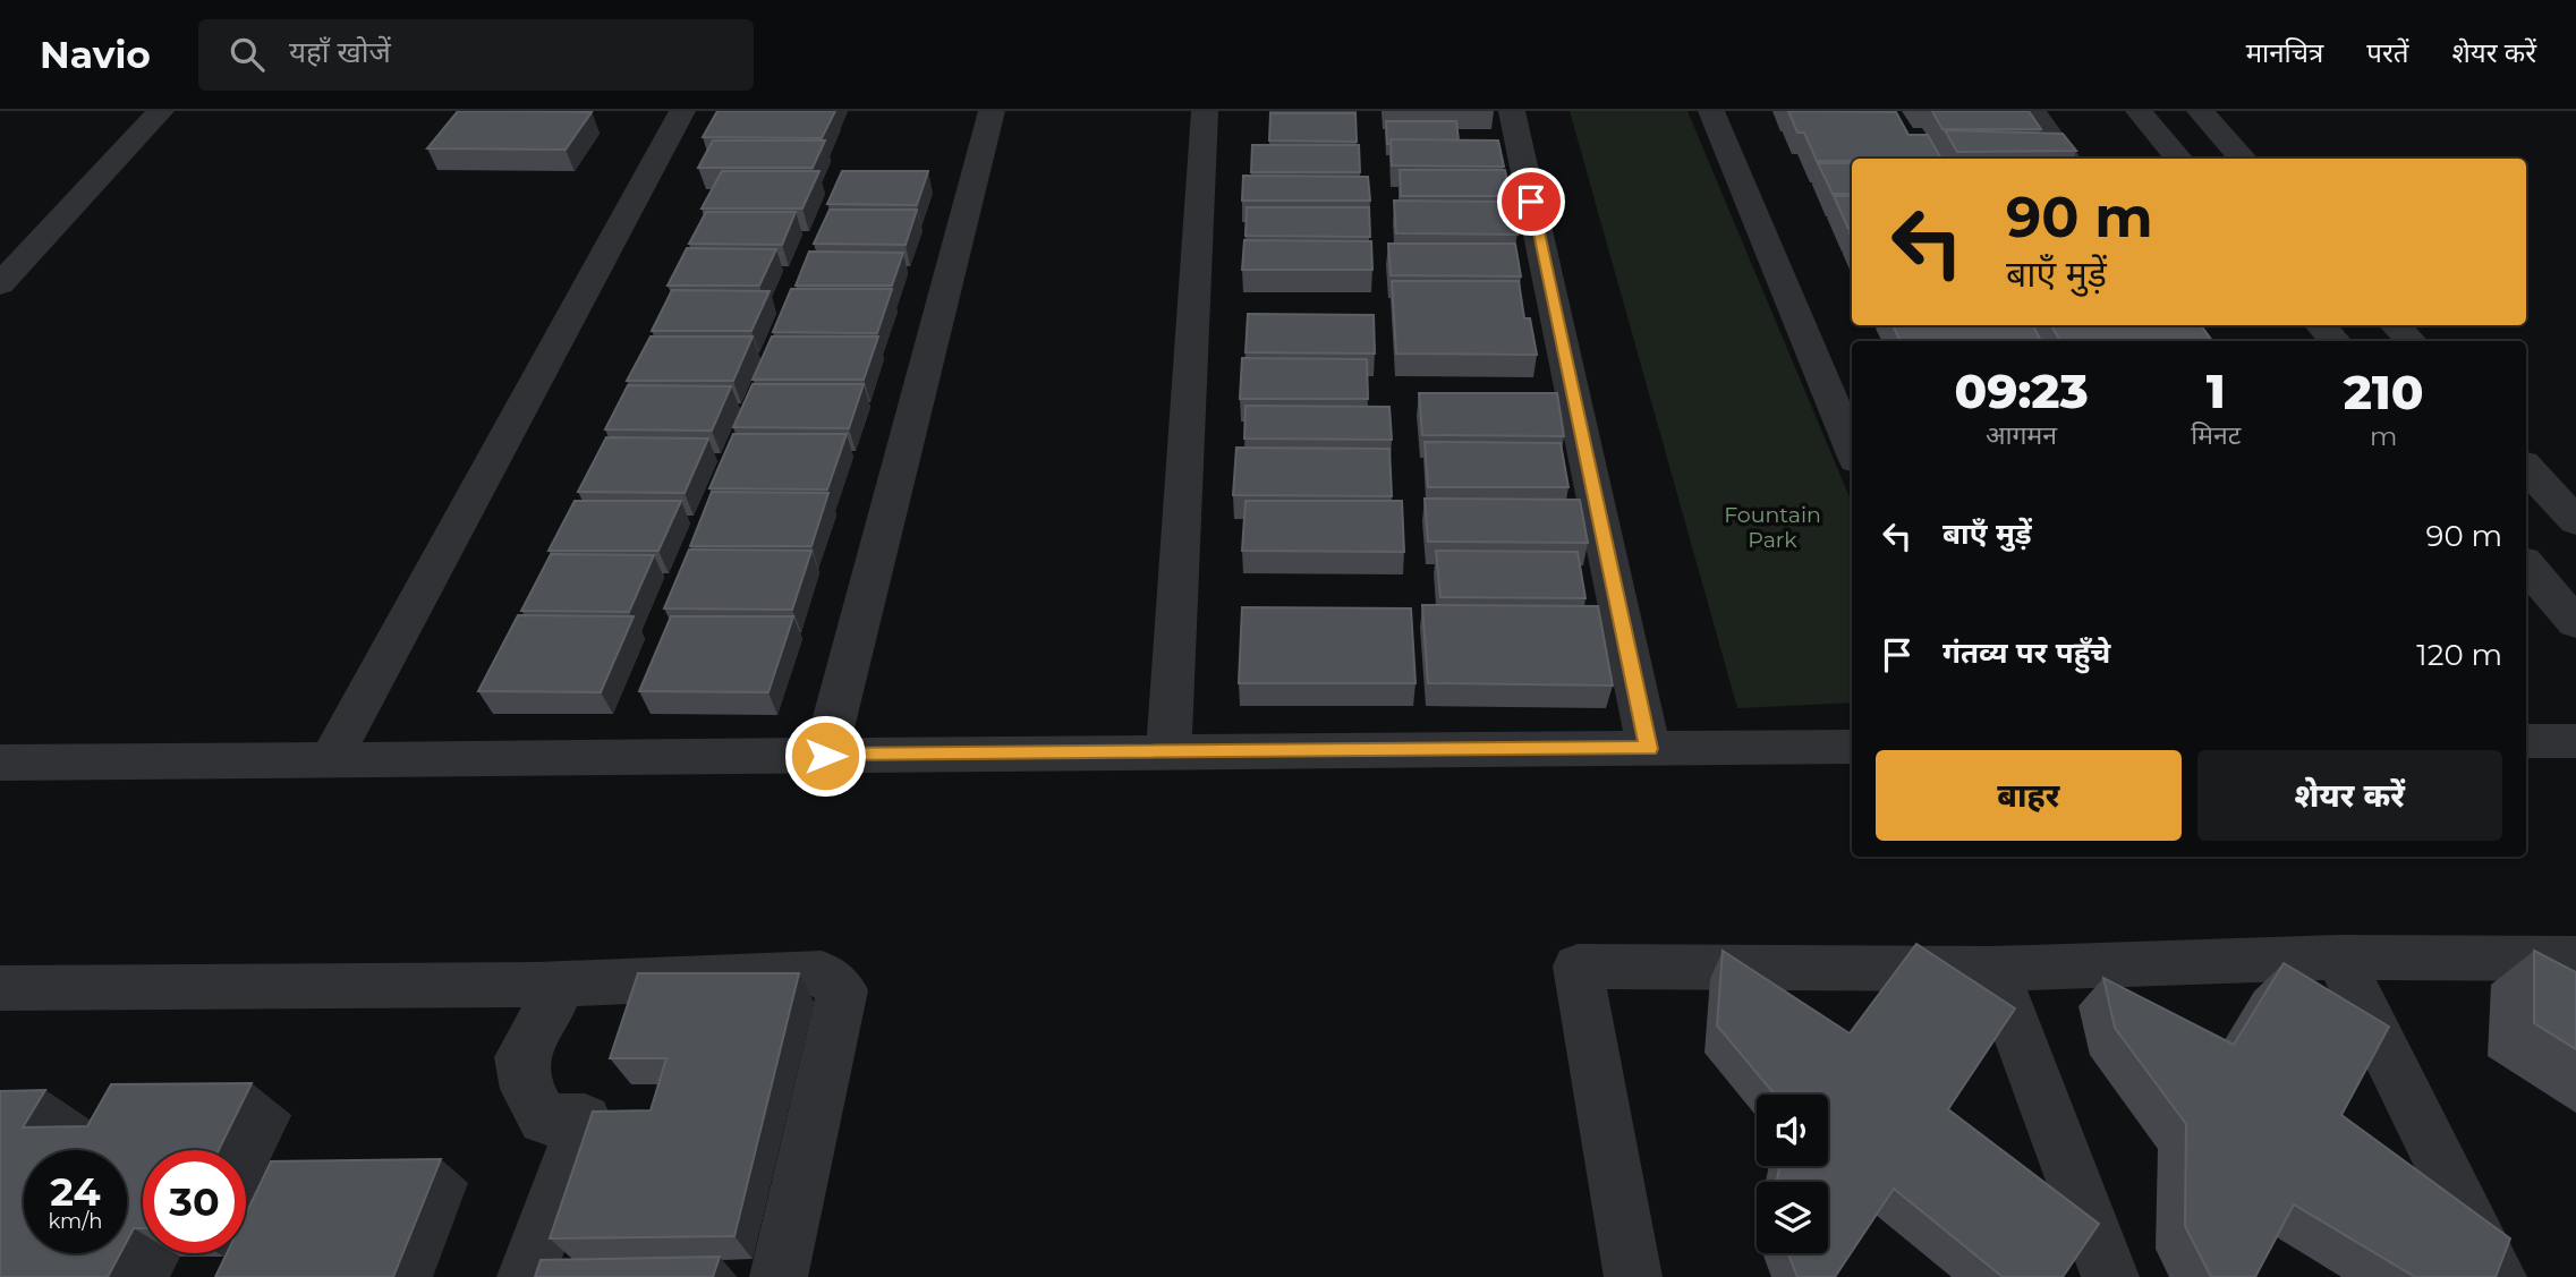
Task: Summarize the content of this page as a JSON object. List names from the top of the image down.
{
  "parks": ["Fountain Park"],
  "page": {
    "header": "Navio",
    "search": "यहाँ खोजें",
    "nav": ["मानचित्र", "परतें", "शेयर करें"],
    "turn": ["90 m", "बाएँ मुड़ें"],
    "eta": [
      "09:23",
      "आगमन",
      "1",
      "मिनट",
      "210",
      "m"
    ],
    "list": [
      {
        "name": "बाएँ मुड़ें",
        "value": "90 m"
      },
      {
        "name": "गंतव्य पर पहुँचे",
        "value": "120 m"
      }
    ],
    "buttons": ["बाहर", "शेयर करें"],
    "speed": "24 km/h",
    "limit": "30"
  }
}
